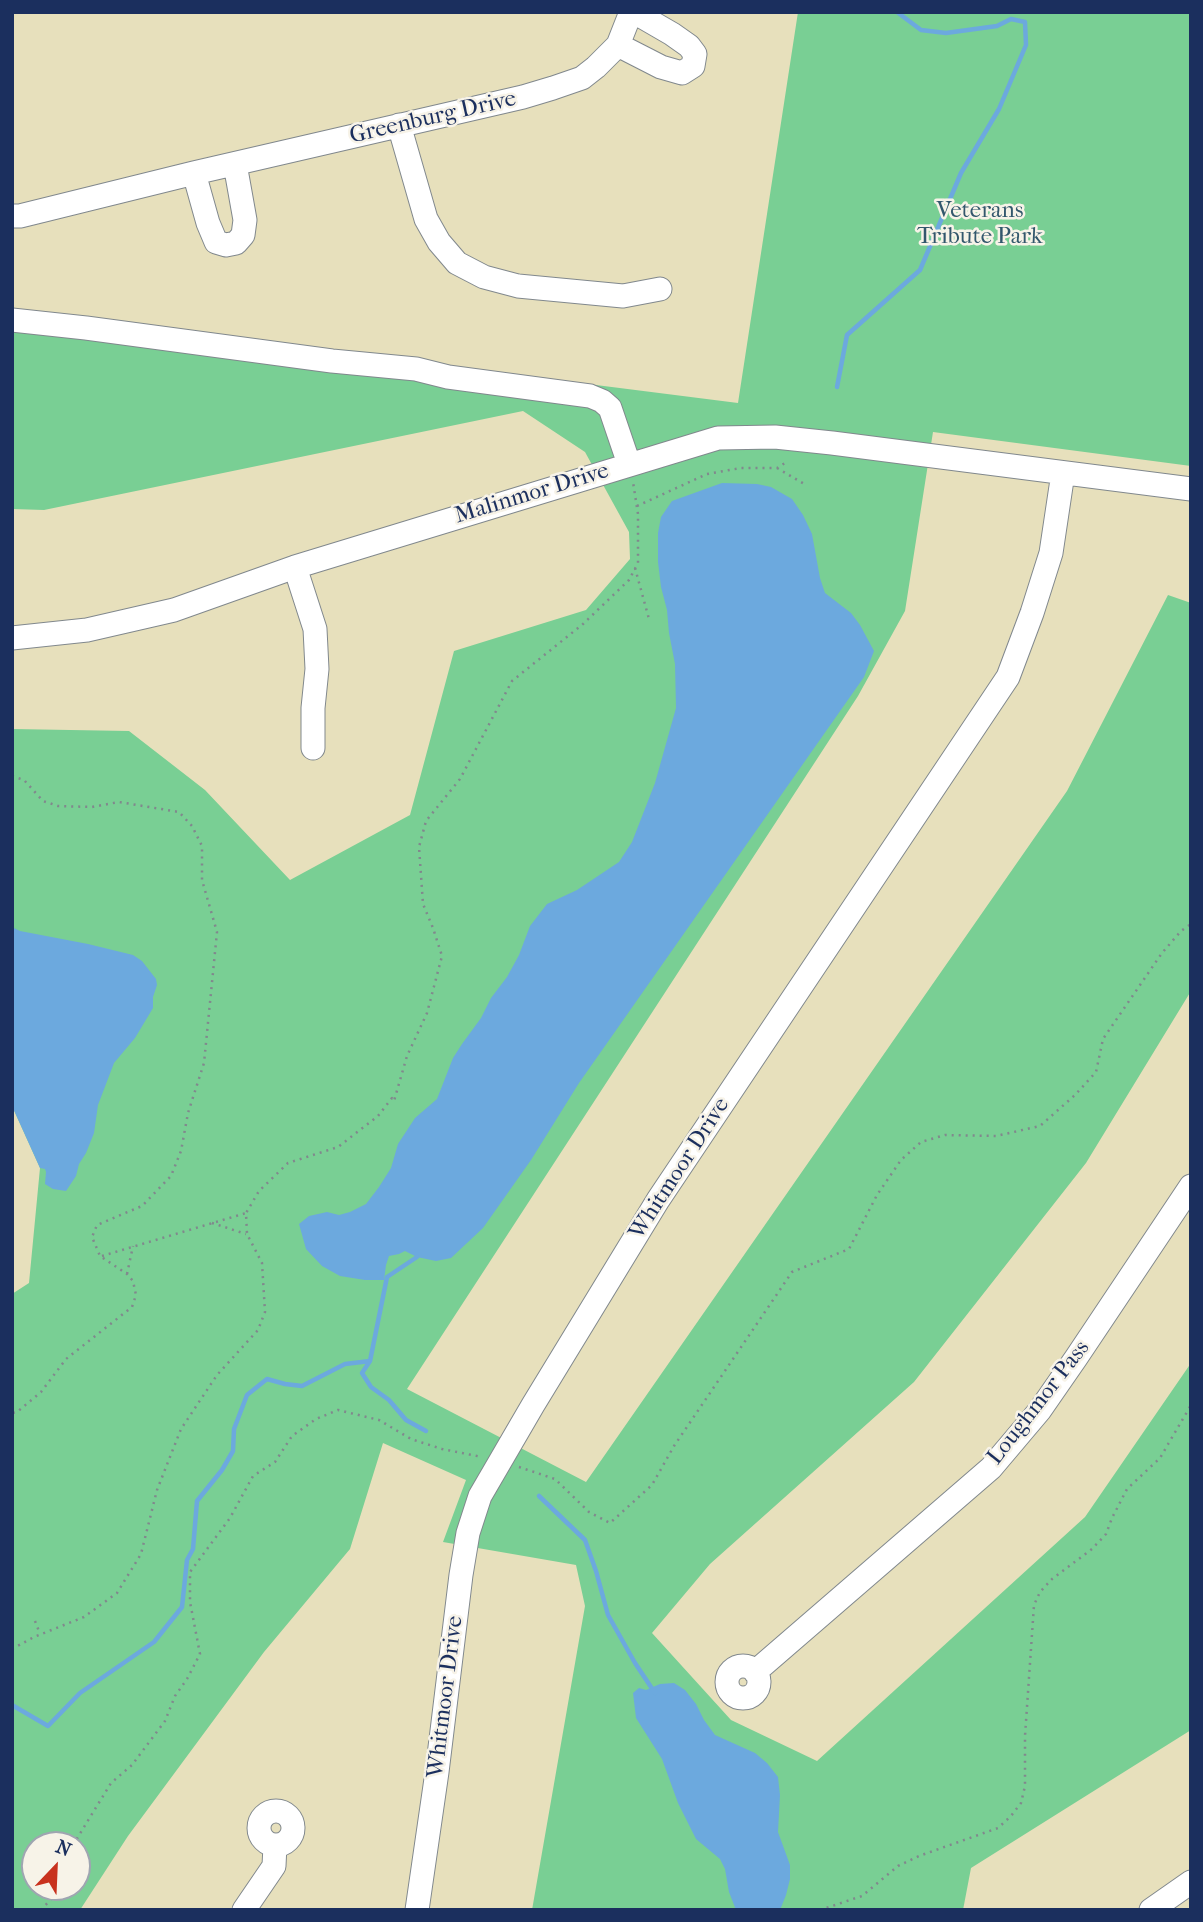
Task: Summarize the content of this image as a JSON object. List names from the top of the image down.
{
  "streets": {
    "street": [
      "Greenburg Drive",
      "Malinmor Drive",
      "Whitmoor Drive",
      "Loughmor Pass"
    ]
  },
  "crossings": [
    ["Malinmor Drive", "Whitmoor Drive"]
  ],
  "parks": ["Veterans Tribute Park"],
  "north": "top right"
}
